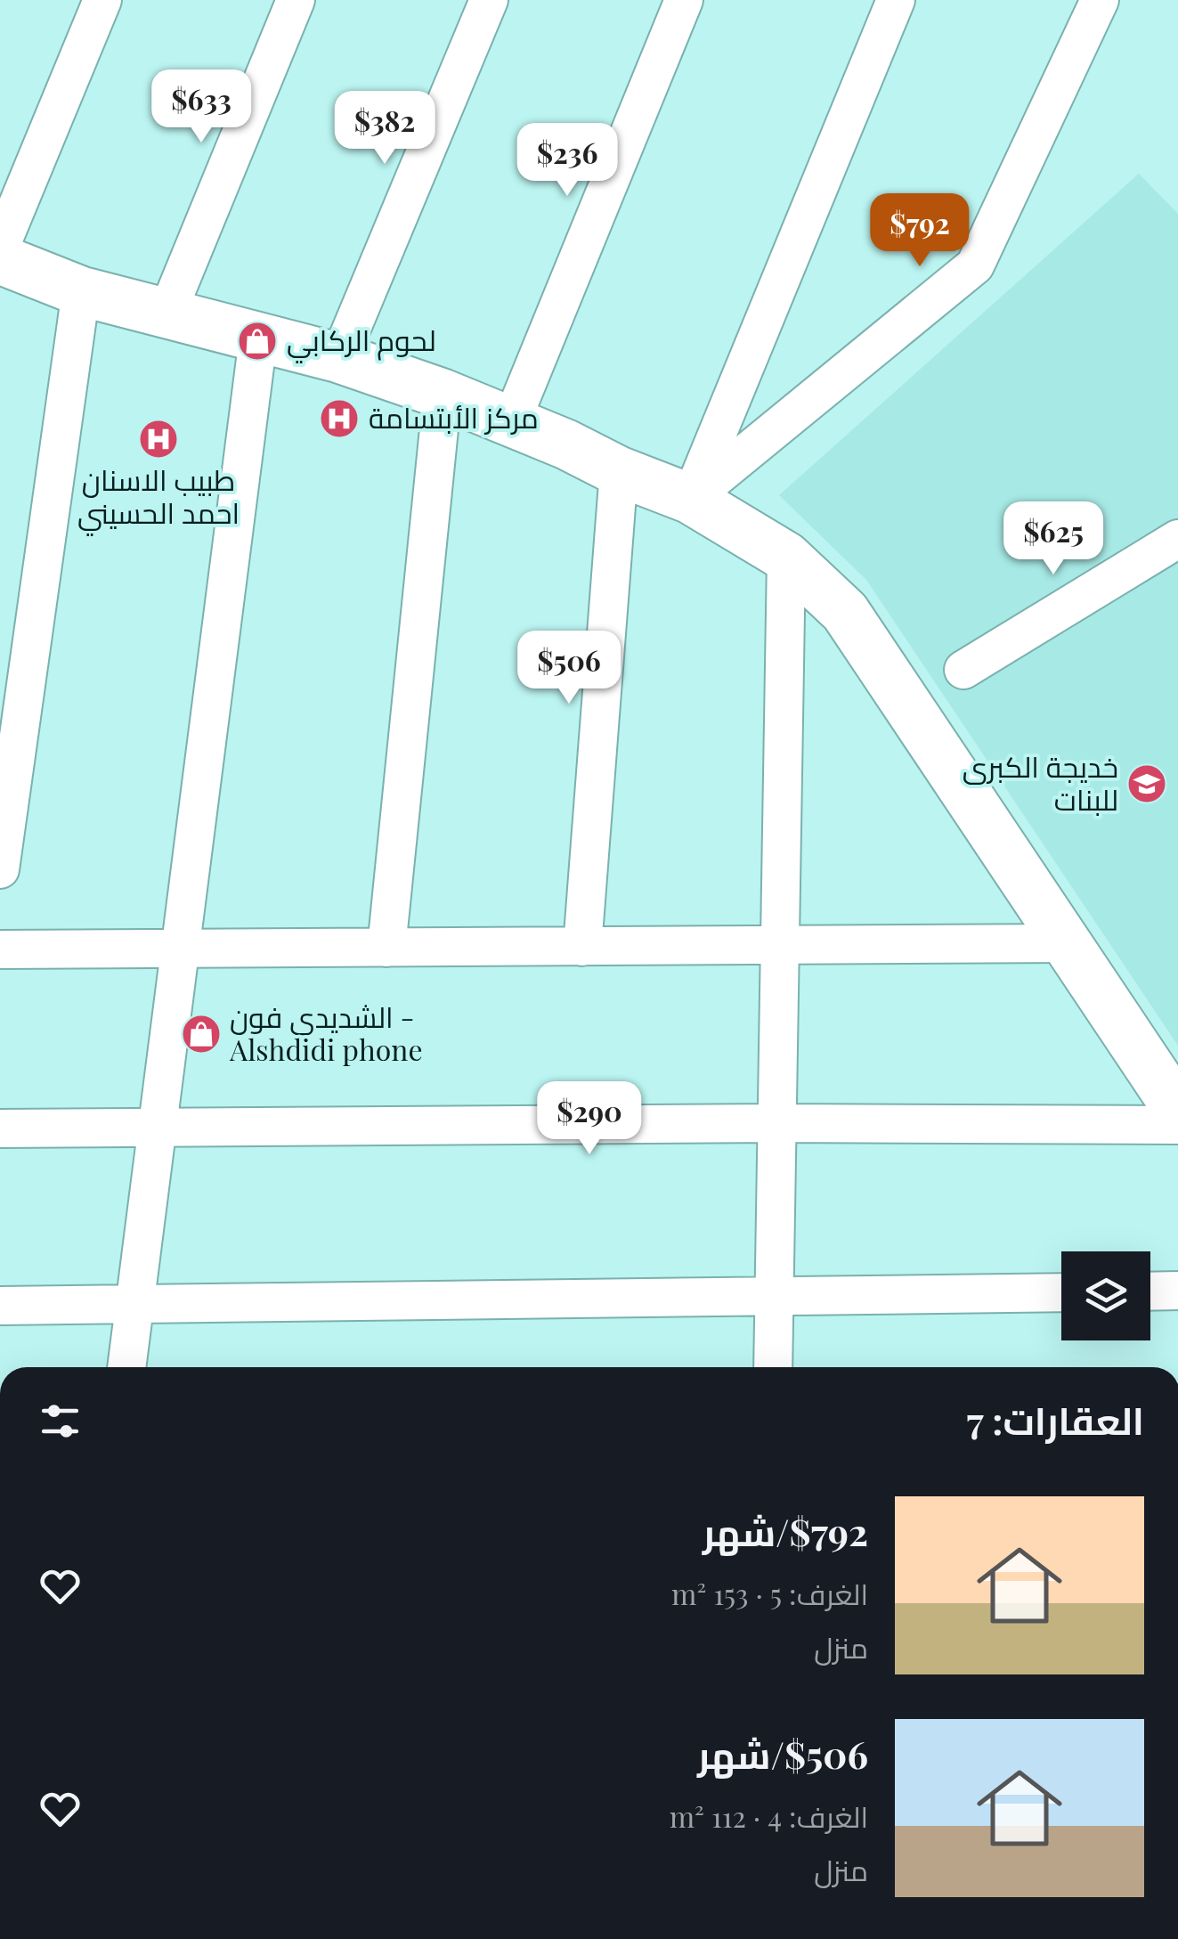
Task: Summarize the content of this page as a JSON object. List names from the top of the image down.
{
  "places": {
    "shop": ["لحوم الركابي", "الشديدي فون - Alshdidi phone"],
    "hospital": ["مركز الأبتسامة", "طبيب الاسنان احمد الحسيني"],
    "school or university": ["خديجة الكبرى للبنات"]
  },
  "page": {
    "price": [
      "$633",
      "$382",
      "$236",
      "$792",
      "$625",
      "$506",
      "$290"
    ],
    "heading": "العقارات: 7",
    "list": [
      {
        "name": "$792/شهر",
        "note": "الغرف: 5 · 153 m² · منزل"
      },
      {
        "name": "$506/شهر",
        "note": "الغرف: 4 · 112 m² · منزل"
      }
    ]
  }
}
